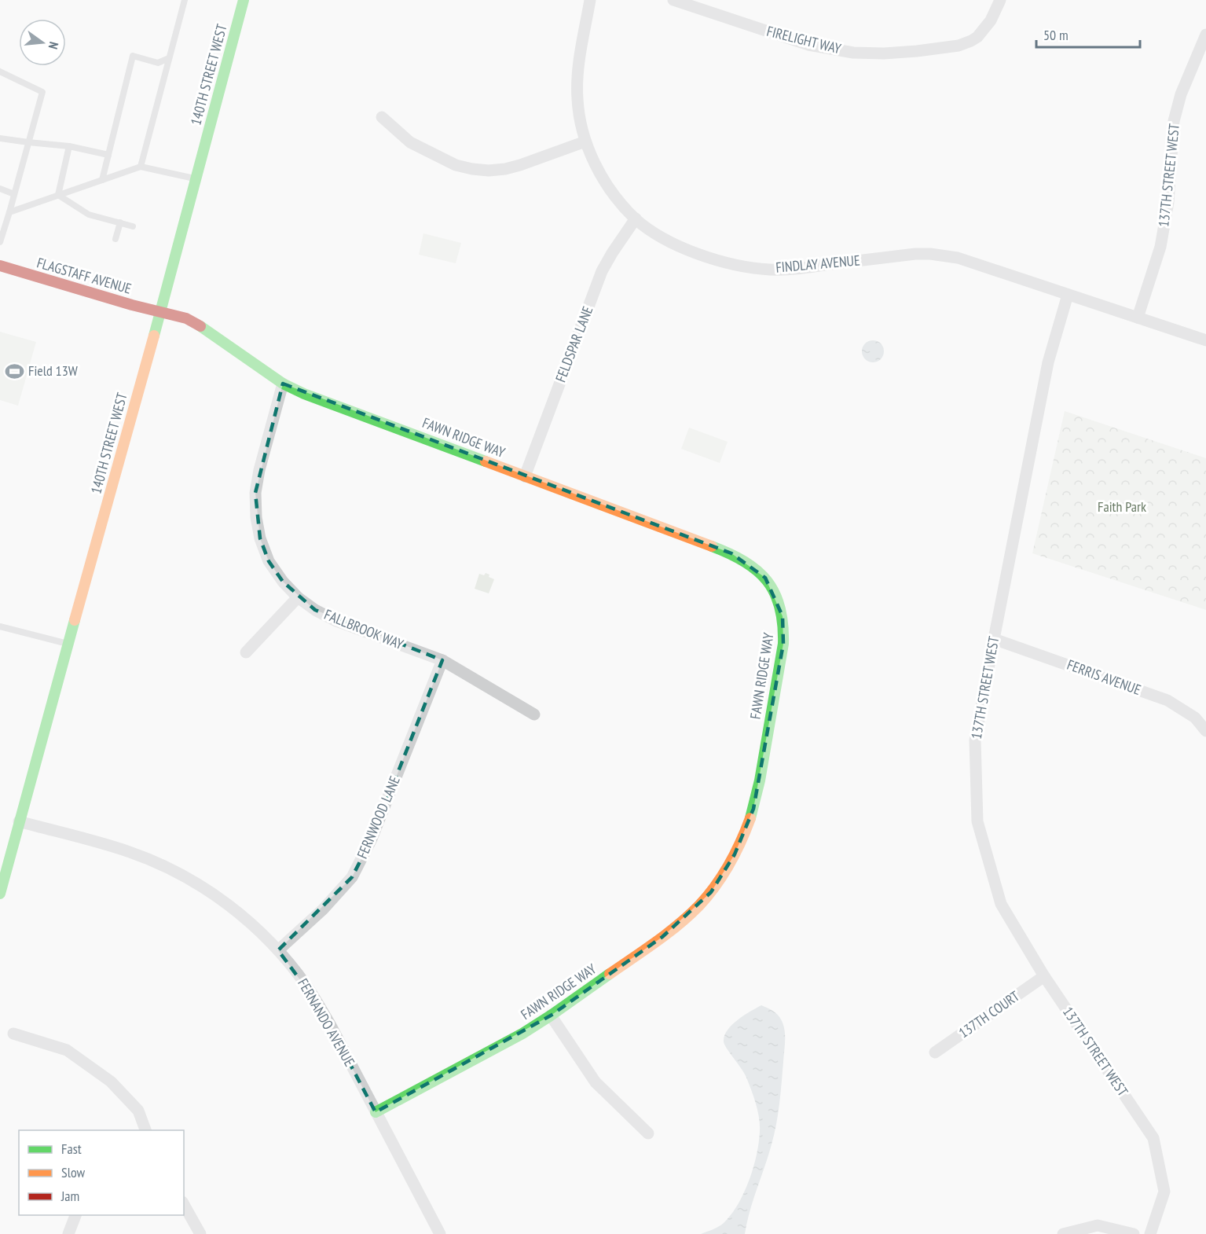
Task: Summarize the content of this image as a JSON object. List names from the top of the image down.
{
  "streets": {
    "street": [
      "FIRELIGHT WAY",
      "140TH STREET WEST",
      "137TH STREET WEST",
      "FINDLAY AVENUE",
      "FLAGSTAFF AVENUE",
      "FELDSPAR LANE",
      "FAWN RIDGE WAY",
      "FALLBROOK WAY",
      "FERRIS AVENUE",
      "FERNWOOD LANE",
      "137TH COURT",
      "FERNANDO AVENUE"
    ]
  },
  "crossings": [
    ["140TH STREET WEST", "FLAGSTAFF AVENUE"],
    ["140TH STREET WEST", "FAWN RIDGE WAY"],
    ["140TH STREET WEST", "FERNANDO AVENUE"],
    ["137TH STREET WEST", "FINDLAY AVENUE"],
    ["137TH STREET WEST", "FERRIS AVENUE"],
    ["137TH STREET WEST", "137TH COURT"],
    ["FINDLAY AVENUE", "FELDSPAR LANE"],
    ["FLAGSTAFF AVENUE", "FAWN RIDGE WAY"],
    ["FELDSPAR LANE", "FAWN RIDGE WAY"],
    ["FAWN RIDGE WAY", "FALLBROOK WAY"],
    ["FAWN RIDGE WAY", "FERNANDO AVENUE"],
    ["FALLBROOK WAY", "FERNWOOD LANE"],
    ["FERNWOOD LANE", "FERNANDO AVENUE"]
  ],
  "parks": ["Faith Park"],
  "places": {
    "sports": ["Field 13W"]
  },
  "legend": ["Fast", "Slow", "Jam"],
  "scale_bar": "50 m",
  "north": "right"
}
